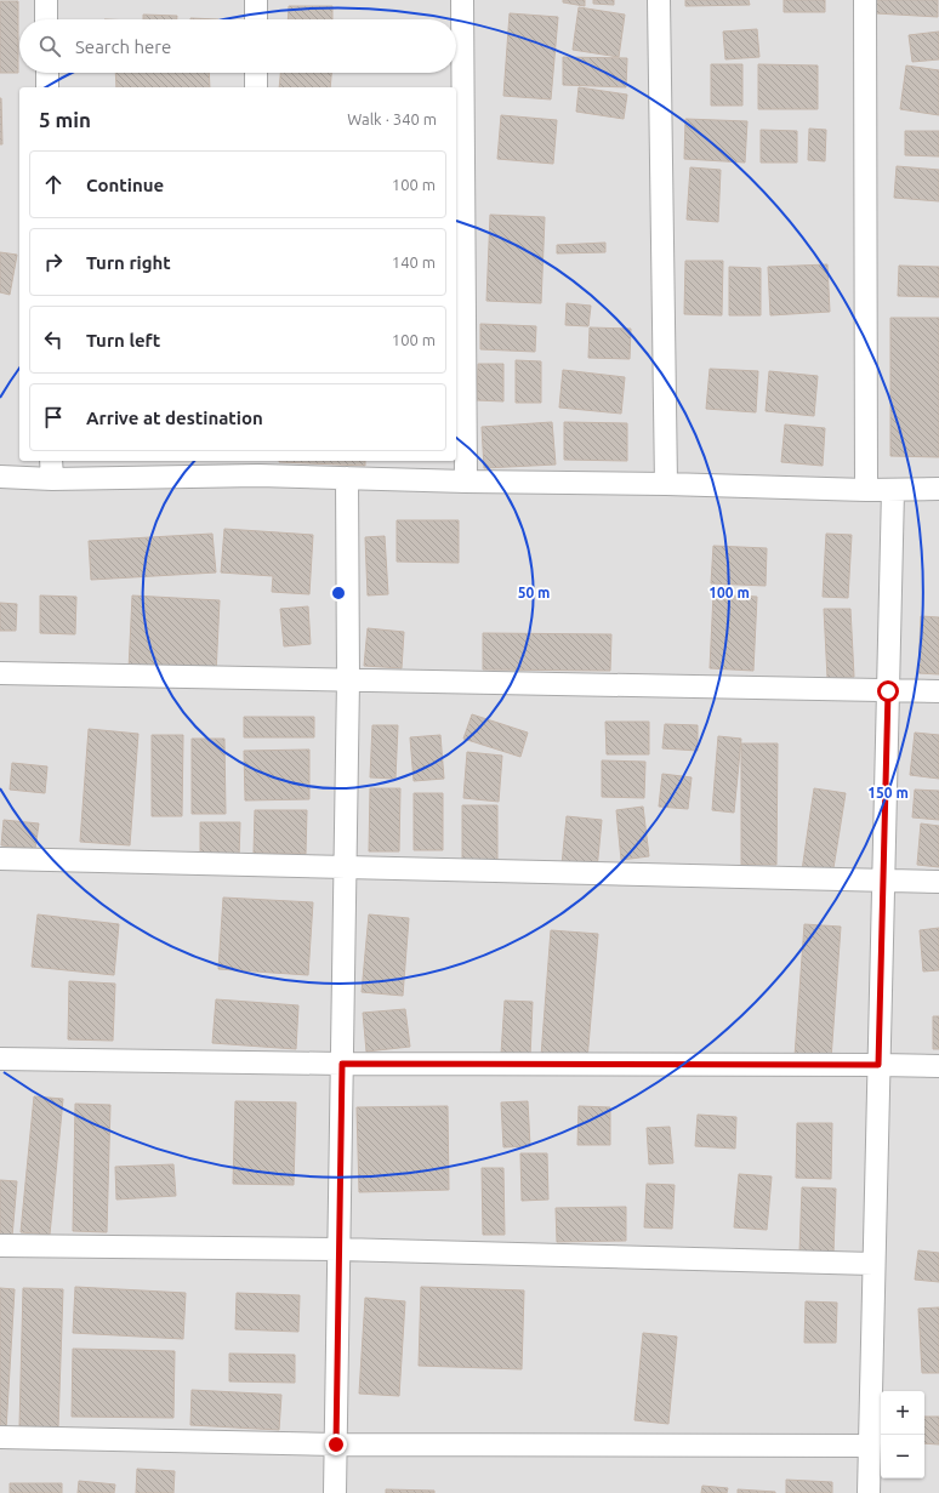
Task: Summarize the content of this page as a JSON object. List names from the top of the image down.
{
  "page": {
    "search": "Search here",
    "heading": ["5 min", "Walk · 340 m"],
    "list": [
      ["Continue", "100 m"],
      ["Turn right", "140 m"],
      ["Turn left", "100 m"],
      "Arrive at destination"
    ],
    "map_buttons": ["+", "−"]
  },
  "rings": ["50 m", "100 m", "150 m"]
}
